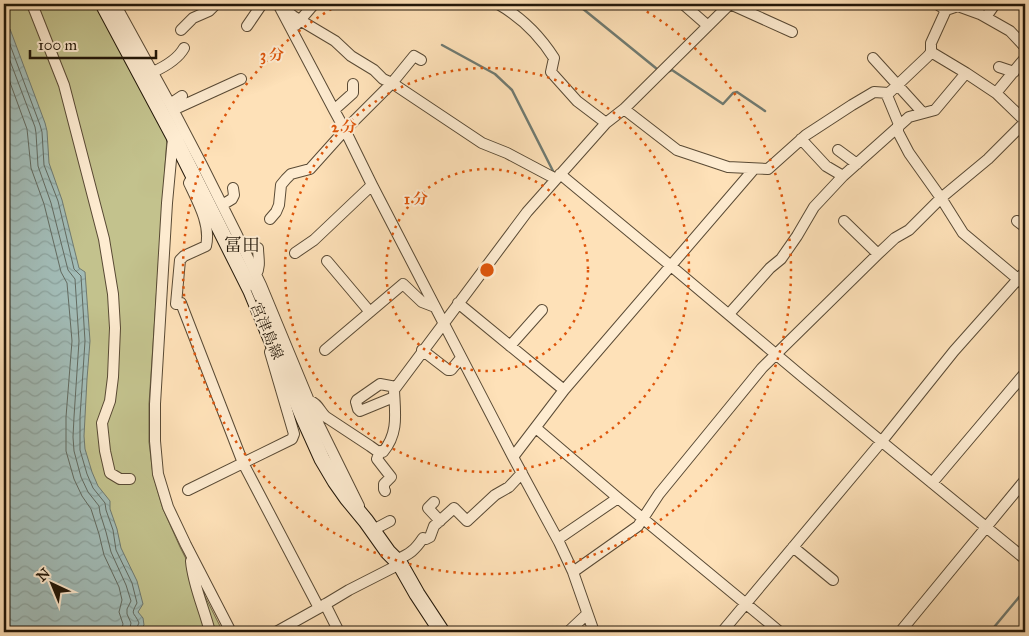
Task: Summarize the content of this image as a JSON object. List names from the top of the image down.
{
  "streets": {
    "main road": ["一宮津島線"]
  },
  "districts": ["冨田"],
  "scale_bar": "100 m",
  "north": "top left",
  "rings": ["3 分", "2 分", "1 分"]
}
